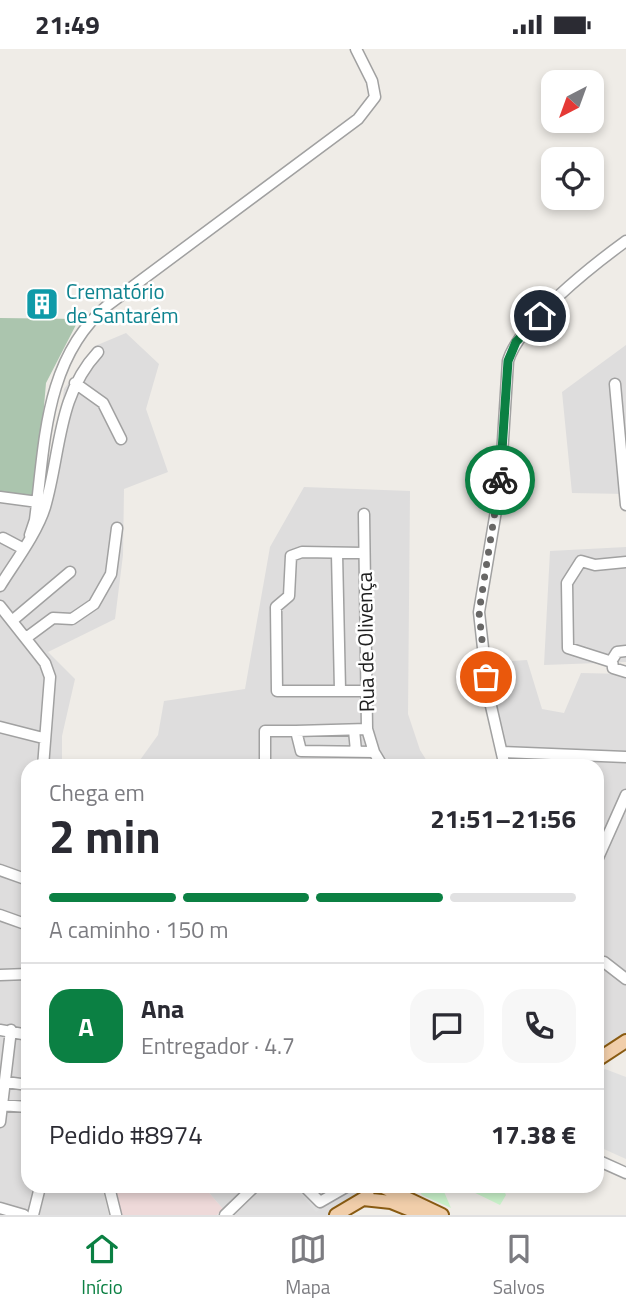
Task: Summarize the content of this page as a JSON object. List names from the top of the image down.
{
  "streets": {
    "street": ["Rua de Olivença"]
  },
  "places": {
    "building": ["Crematório de Santarém"]
  },
  "north": "bottom left",
  "page": {
    "status": "21:49",
    "heading": ["2 min", "Chega em", "21:51–21:56"],
    "panel": [
      "Ana",
      "Entregador · 4.7",
      "Pedido #8974",
      "17.38 €"
    ],
    "bar": "A caminho · 150 m",
    "round": "A",
    "tabs": ["Início", "Mapa", "Salvos"]
  }
}
